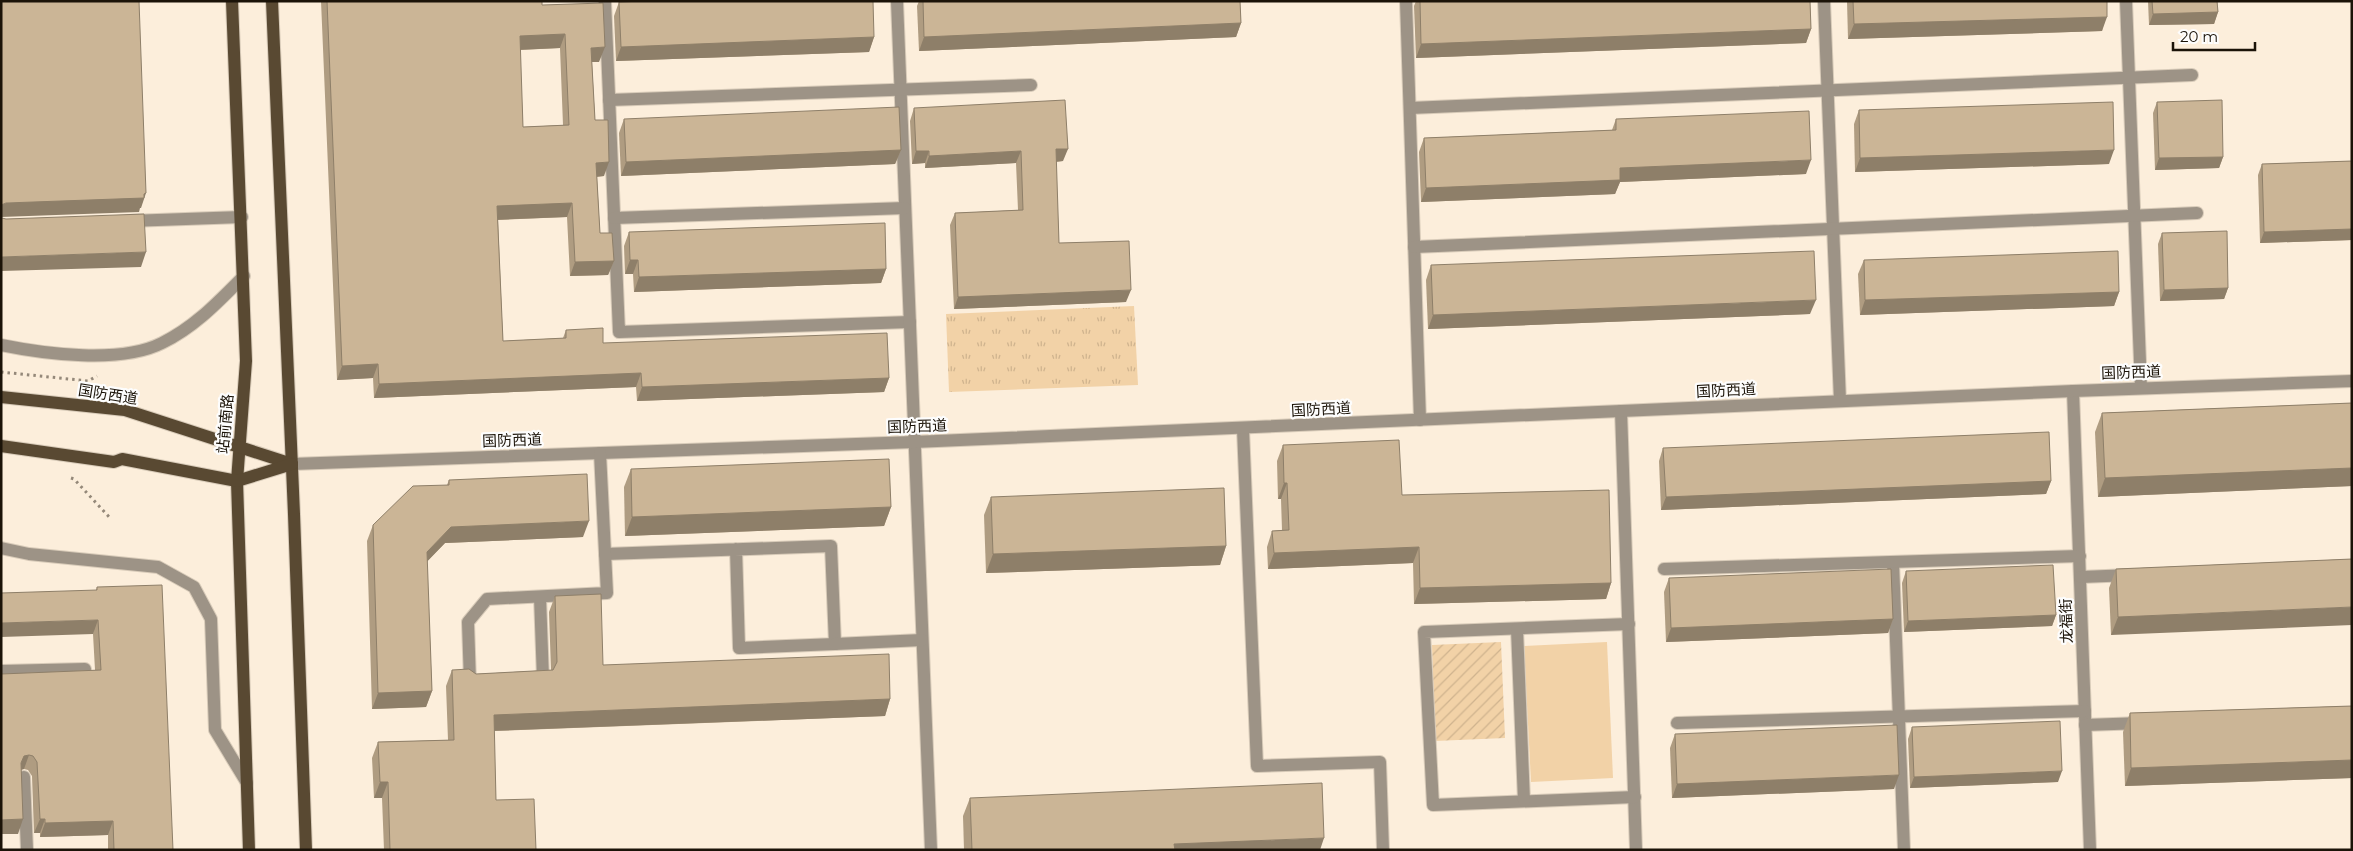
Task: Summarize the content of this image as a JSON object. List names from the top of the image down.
{
  "streets": {
    "main road": ["国防西道", "站前南路"],
    "street": ["龙福街"]
  },
  "crossings": [
    ["国防西道", "站前南路"],
    ["国防西道", "龙福街"]
  ],
  "scale_bar": "20 m"
}
